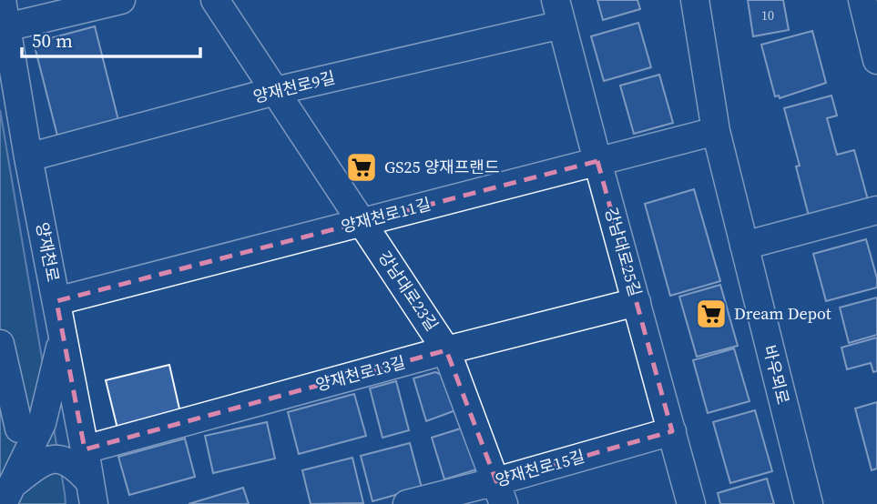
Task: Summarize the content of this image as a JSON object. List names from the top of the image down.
{
  "streets": {
    "street": [
      "양재천로9길",
      "양재천로11길",
      "양재천로",
      "강남대로25길",
      "강남대로23길",
      "양재천로13길",
      "바우뫼로",
      "양재천로15길"
    ]
  },
  "crossings": [
    ["양재천로9길", "양재천로"],
    ["양재천로9길", "강남대로25길"],
    ["양재천로9길", "강남대로23길"],
    ["양재천로11길", "양재천로"],
    ["양재천로11길", "강남대로25길"],
    ["양재천로11길", "강남대로23길"],
    ["양재천로11길", "바우뫼로"],
    ["양재천로", "양재천로13길"],
    ["강남대로25길", "양재천로13길"],
    ["강남대로25길", "양재천로15길"],
    ["강남대로23길", "양재천로13길"],
    ["강남대로23길", "양재천로15길"]
  ],
  "places": {
    "supermarket": ["GS25 양재프랜드", "Dream Depot"]
  },
  "house_numbers": ["10"],
  "scale_bar": "50 m"
}
